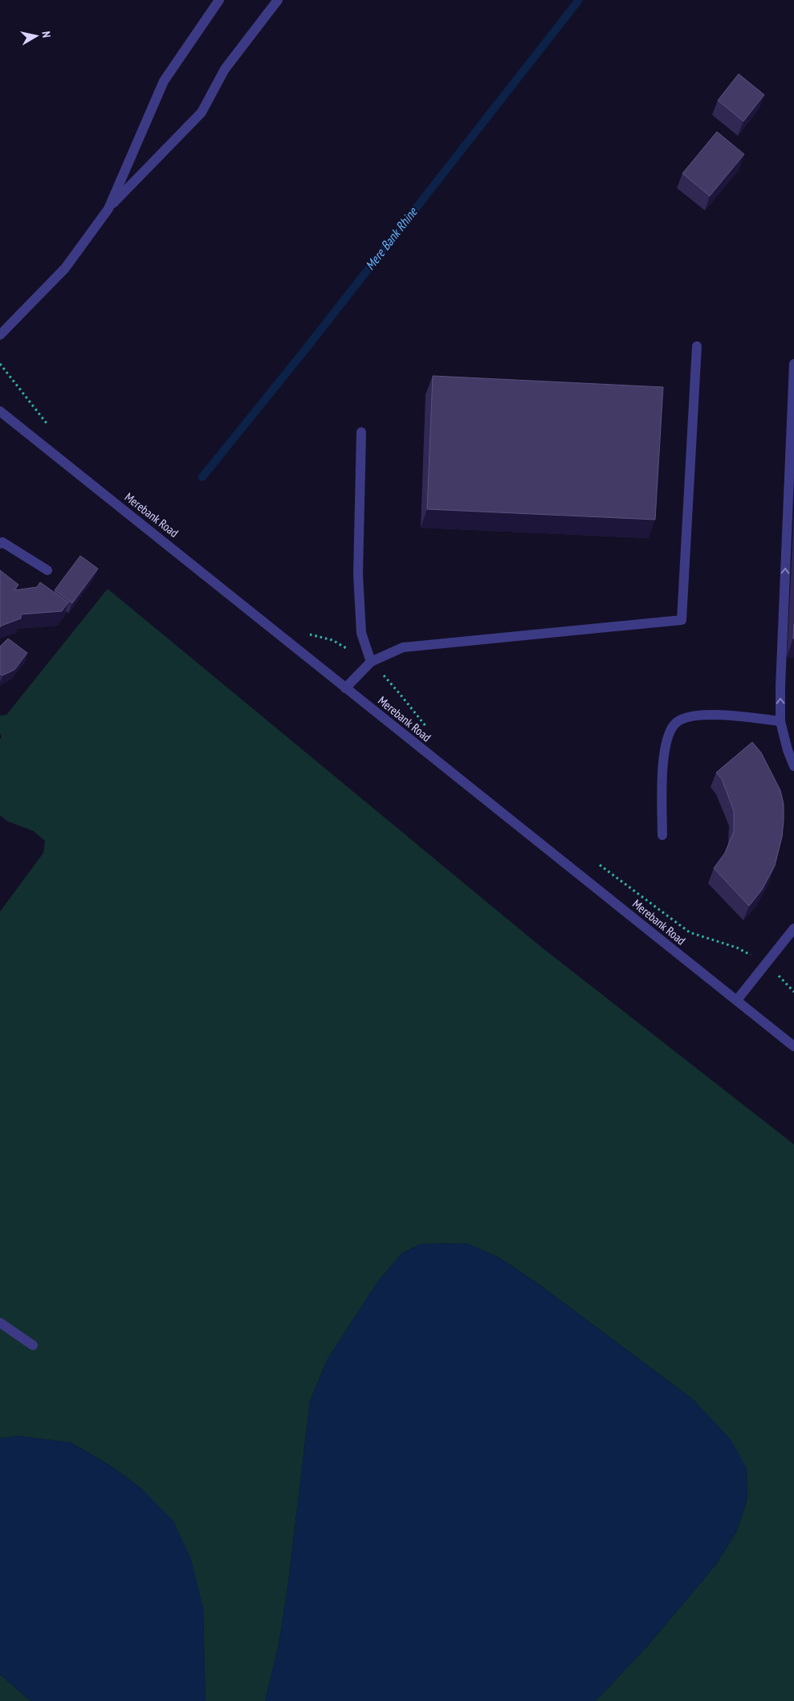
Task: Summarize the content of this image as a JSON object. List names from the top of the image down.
{
  "streets": {
    "street": ["Merebank Road"]
  },
  "water": ["Mere Bank Rhine"],
  "north": "right"
}
